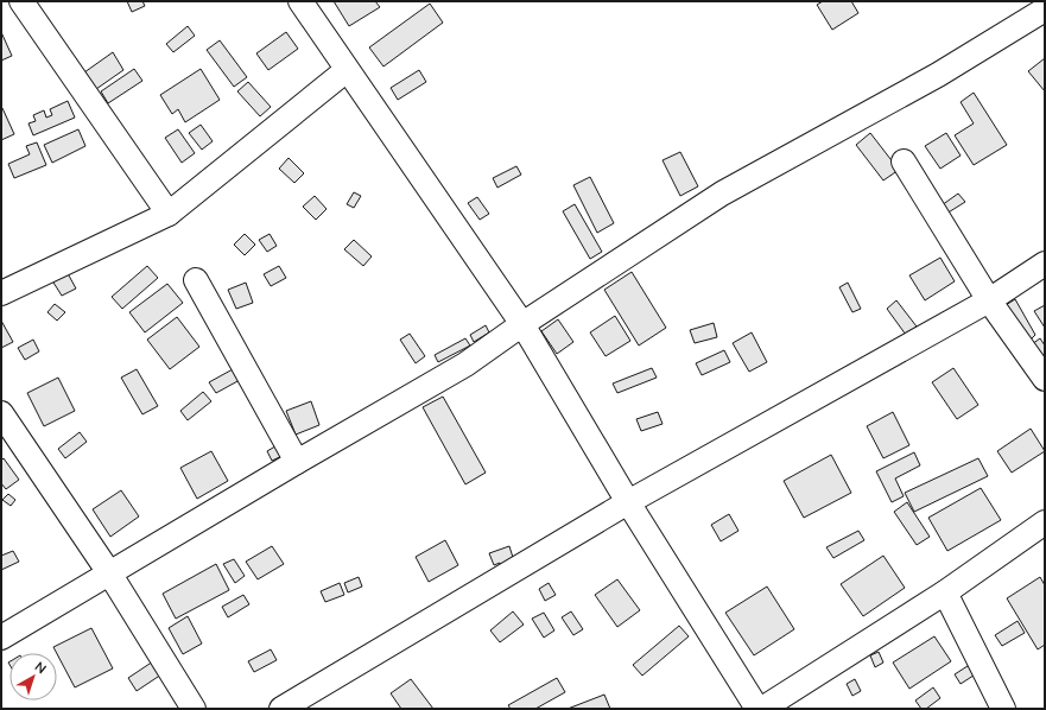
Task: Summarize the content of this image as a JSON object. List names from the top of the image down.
{
  "north": "top right"
}
